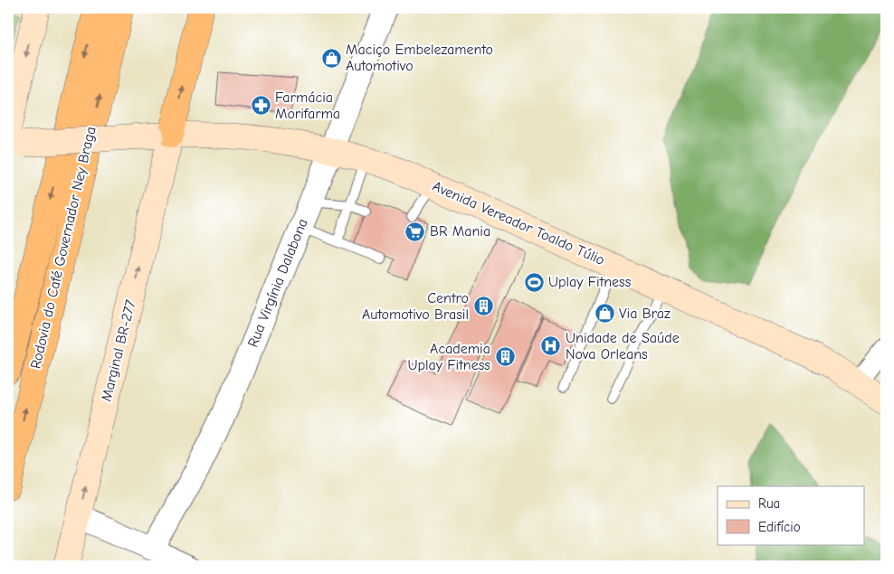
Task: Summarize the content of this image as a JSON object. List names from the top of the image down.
{
  "streets": {
    "highway": ["Rodovia do Café Governador Ney Braga"],
    "main road": ["Avenida Vereador Toaldo Túlio", "Marginal BR-277"],
    "street": ["Rua Virgínia Dalabona"]
  },
  "crossings": [
    ["Avenida Vereador Toaldo Túlio", "Rua Virgínia Dalabona"],
    ["Avenida Vereador Toaldo Túlio", "Marginal BR-277"]
  ],
  "one_way": ["Marginal BR-277"],
  "places": {
    "shop": ["Maciço Embelezamento Automotivo", "Via Braz"],
    "pharmacy": ["Farmácia Morifarma"],
    "supermarket": ["BR Mania"],
    "sports": ["Uplay Fitness"],
    "building": ["Centro Automotivo Brasil", "Academia Uplay Fitness"],
    "hospital": ["Unidade de Saúde Nova Orleans"]
  },
  "legend": ["Rua", "Edifício"]
}
